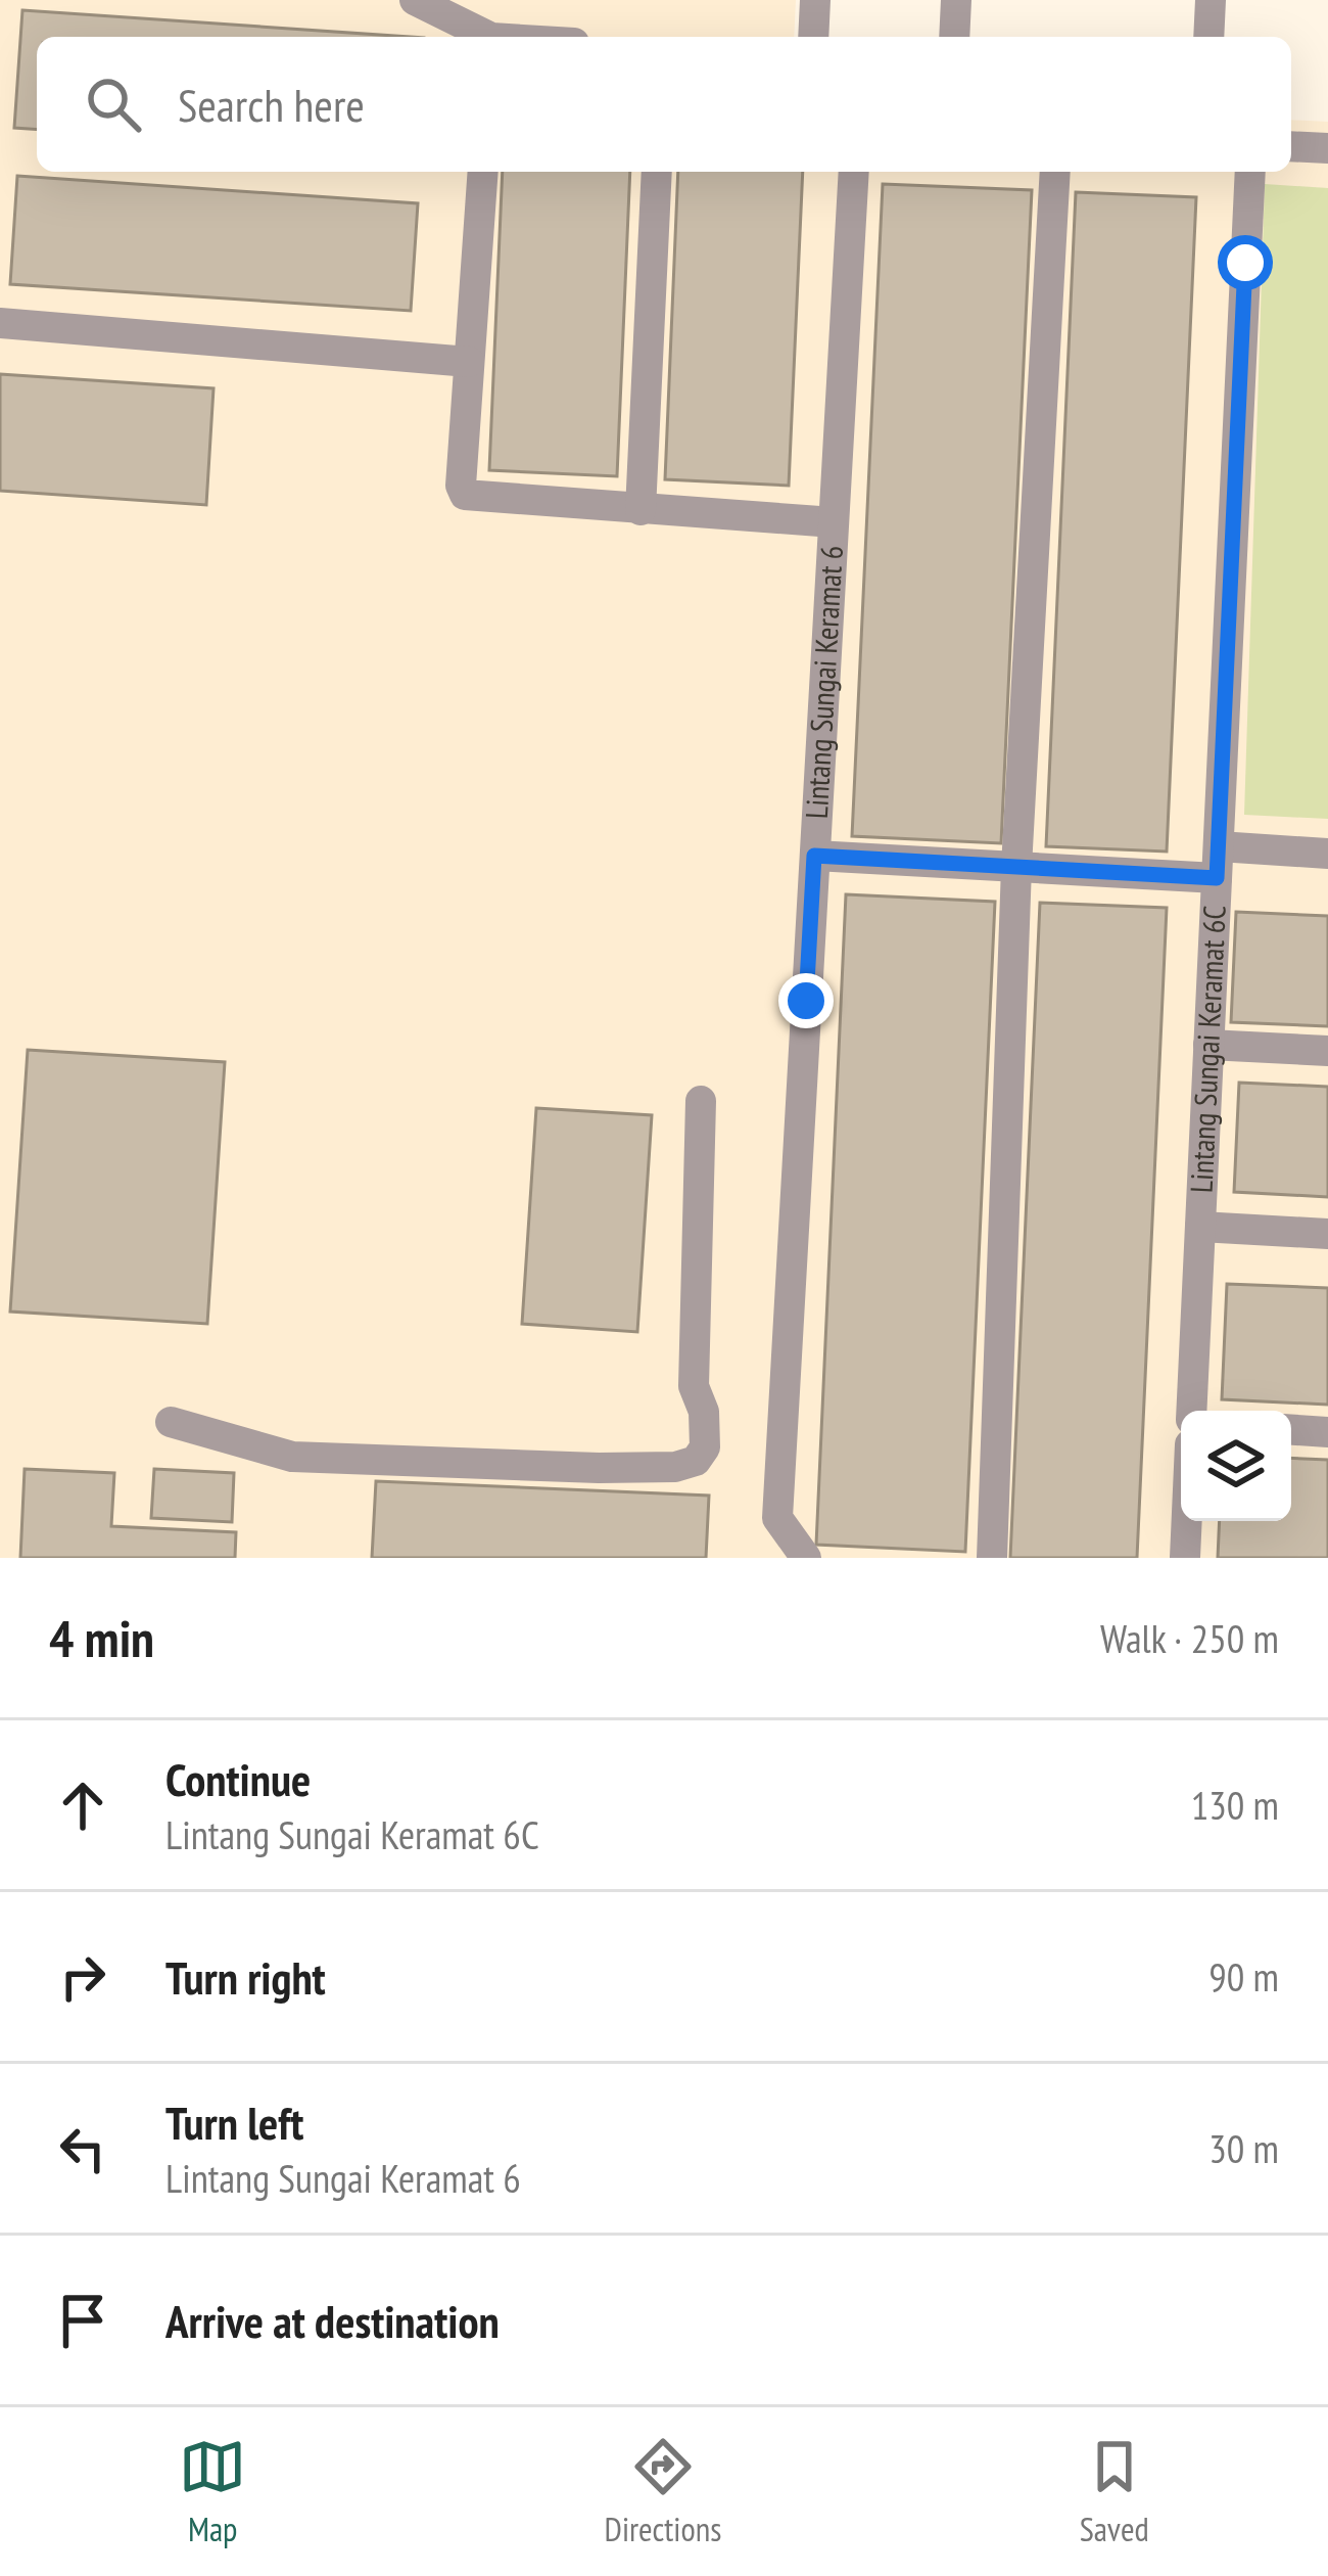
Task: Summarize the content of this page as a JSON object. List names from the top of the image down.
{
  "streets": {
    "street": ["Lintang Sungai Keramat 6", "Lintang Sungai Keramat 6C"]
  },
  "page": {
    "search": "Search here",
    "heading": ["4 min", "Walk · 250 m"],
    "list": [
      ["Continue", "Lintang Sungai Keramat 6C", "130 m"],
      ["Turn right", "90 m"],
      ["Turn left", "Lintang Sungai Keramat 6", "30 m"],
      "Arrive at destination"
    ],
    "nav": ["Map", "Directions", "Saved"]
  }
}
